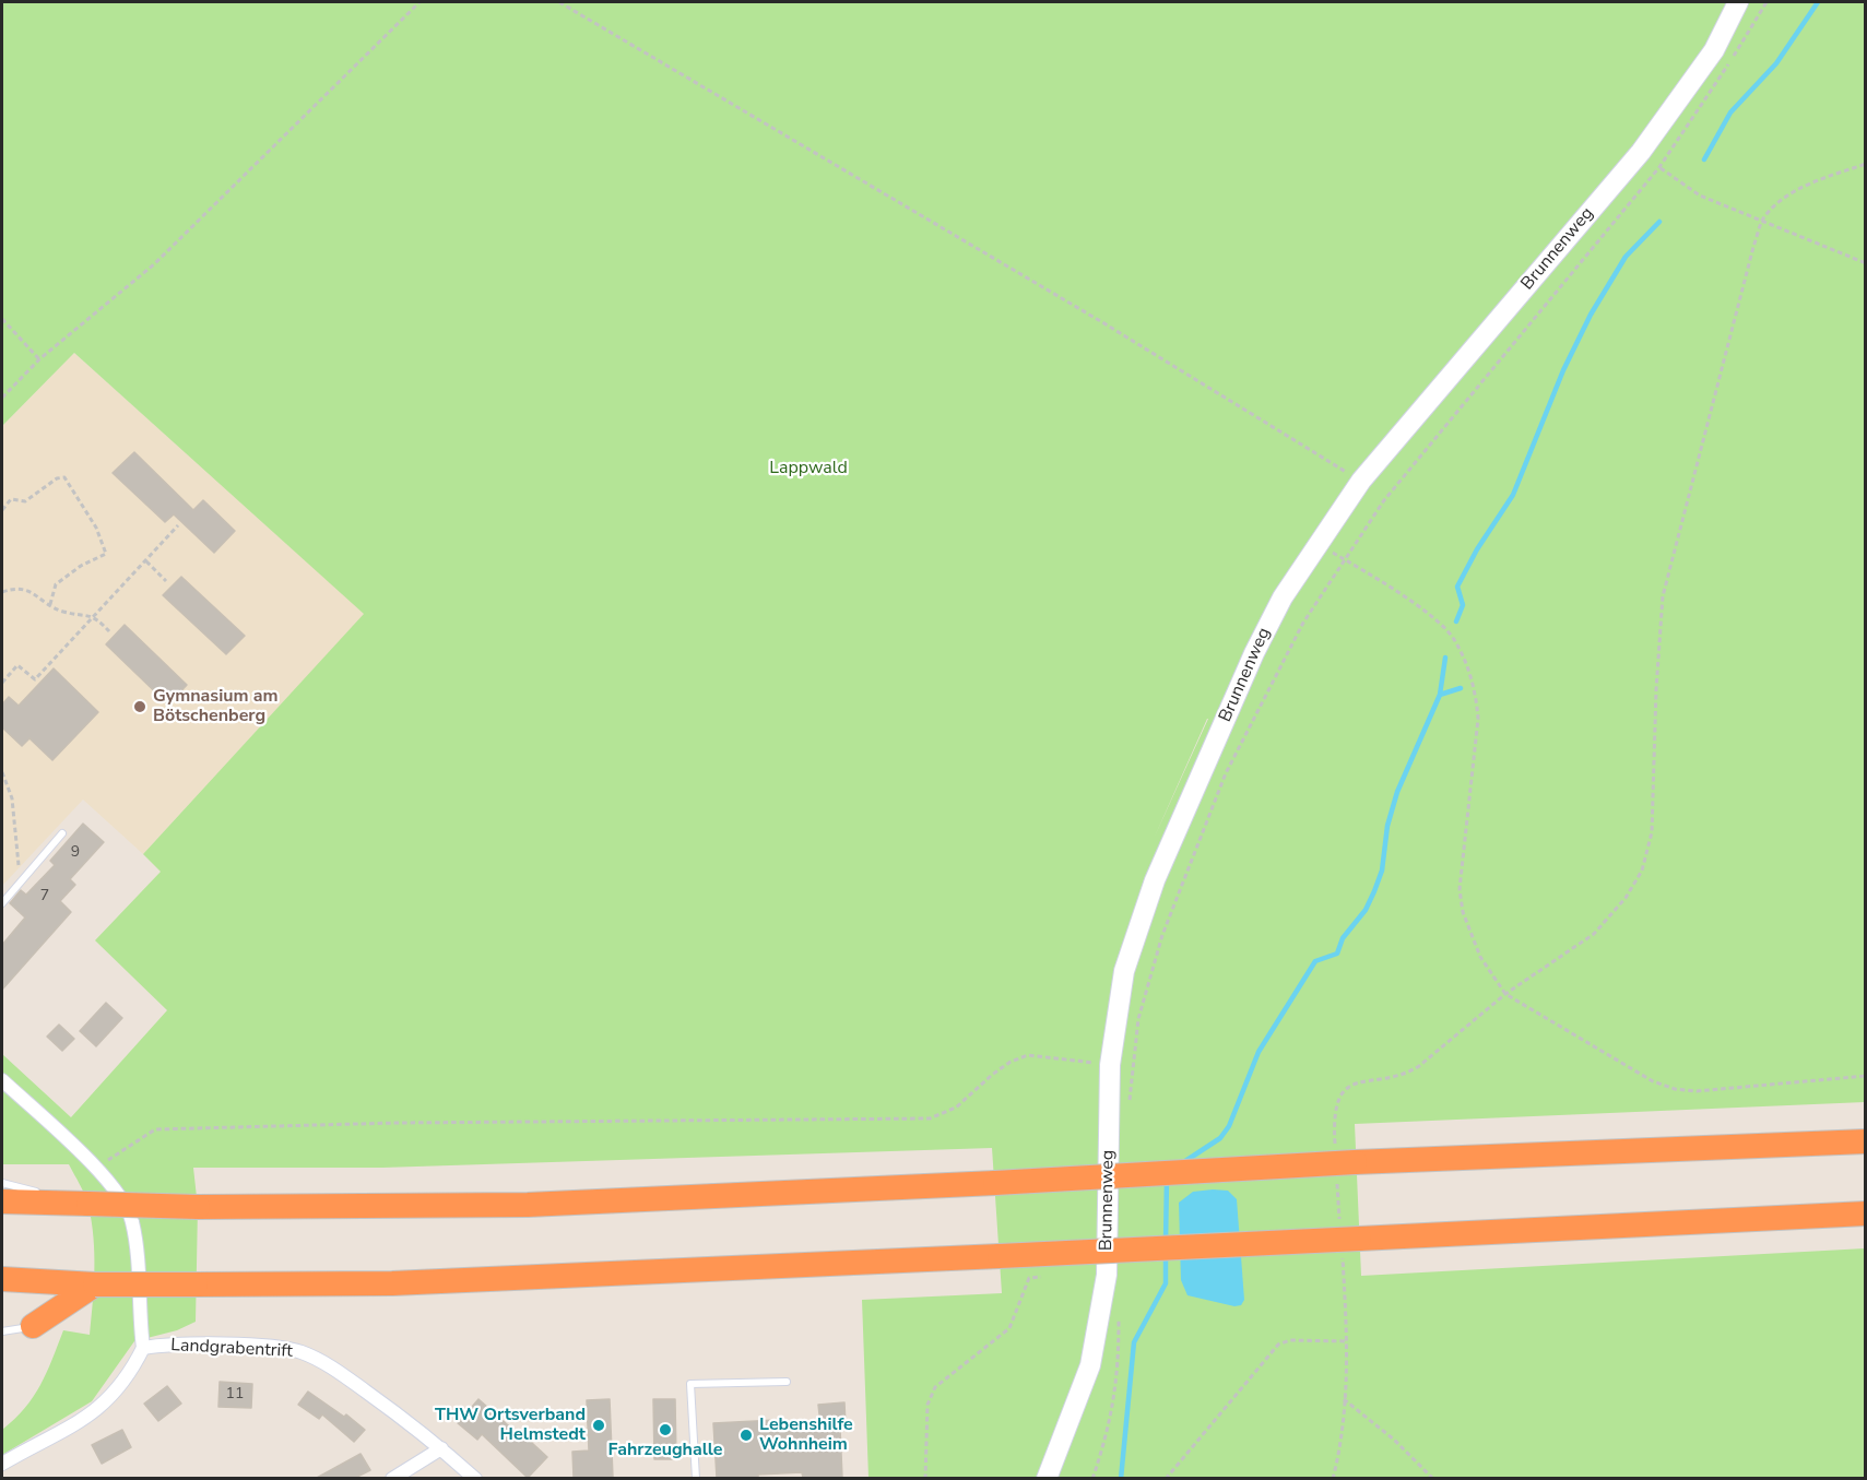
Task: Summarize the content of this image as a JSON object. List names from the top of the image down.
{
  "streets": {
    "main road": ["Brunnenweg"],
    "street": ["Landgrabentrift"]
  },
  "parks": ["Lappwald"],
  "places": [
    "Gymnasium am Bötschenberg",
    "THW Ortsverband Helmstedt",
    "Fahrzeughalle",
    "Lebenshilfe Wohnheim"
  ],
  "house_numbers": ["9", "7", "11"]
}
